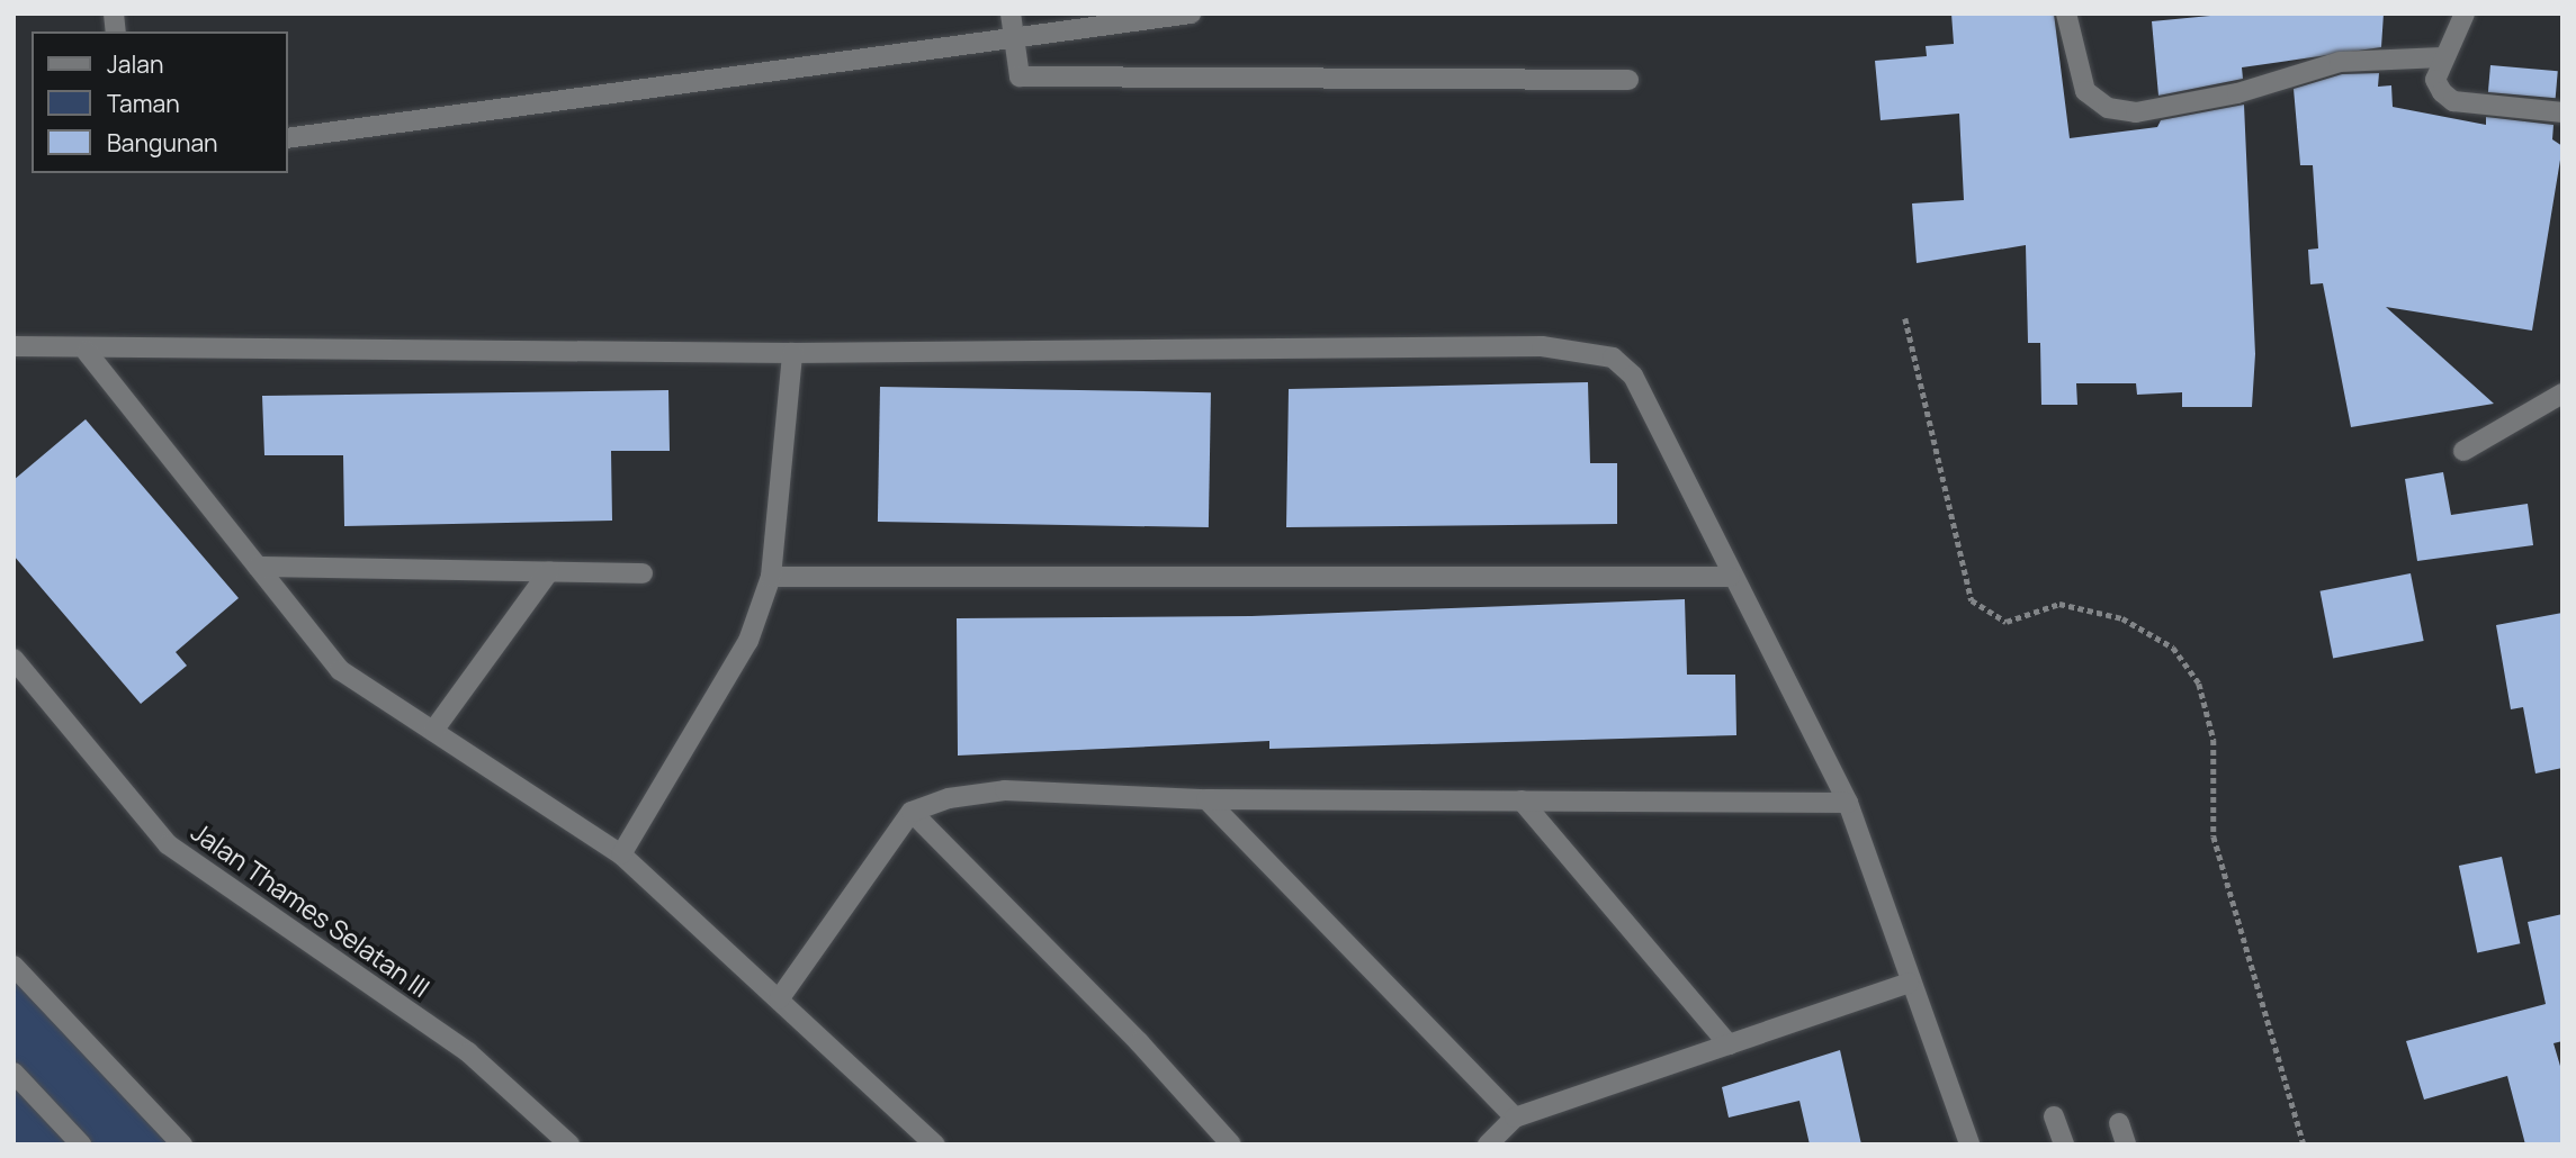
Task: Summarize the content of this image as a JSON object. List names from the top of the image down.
{
  "streets": {
    "street": ["Jalan Thames Selatan III"]
  },
  "legend": ["Jalan", "Taman", "Bangunan"]
}
